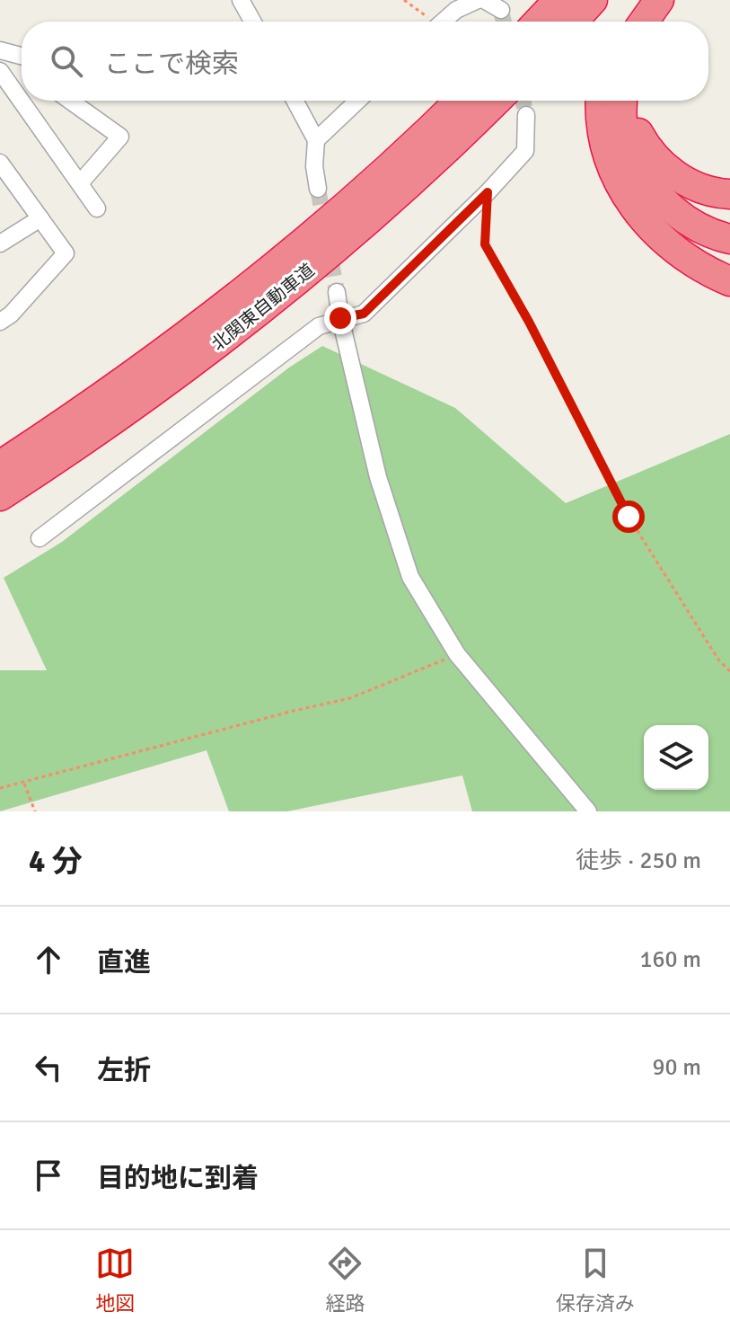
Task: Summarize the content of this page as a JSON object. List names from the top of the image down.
{
  "streets": {
    "highway": ["北関東自動車道"]
  },
  "page": {
    "search": "ここで検索",
    "heading": ["4 分", "徒歩 · 250 m"],
    "list": [
      ["直進", "160 m"],
      ["左折", "90 m"],
      "目的地に到着"
    ],
    "nav": ["地図", "経路", "保存済み"]
  }
}
